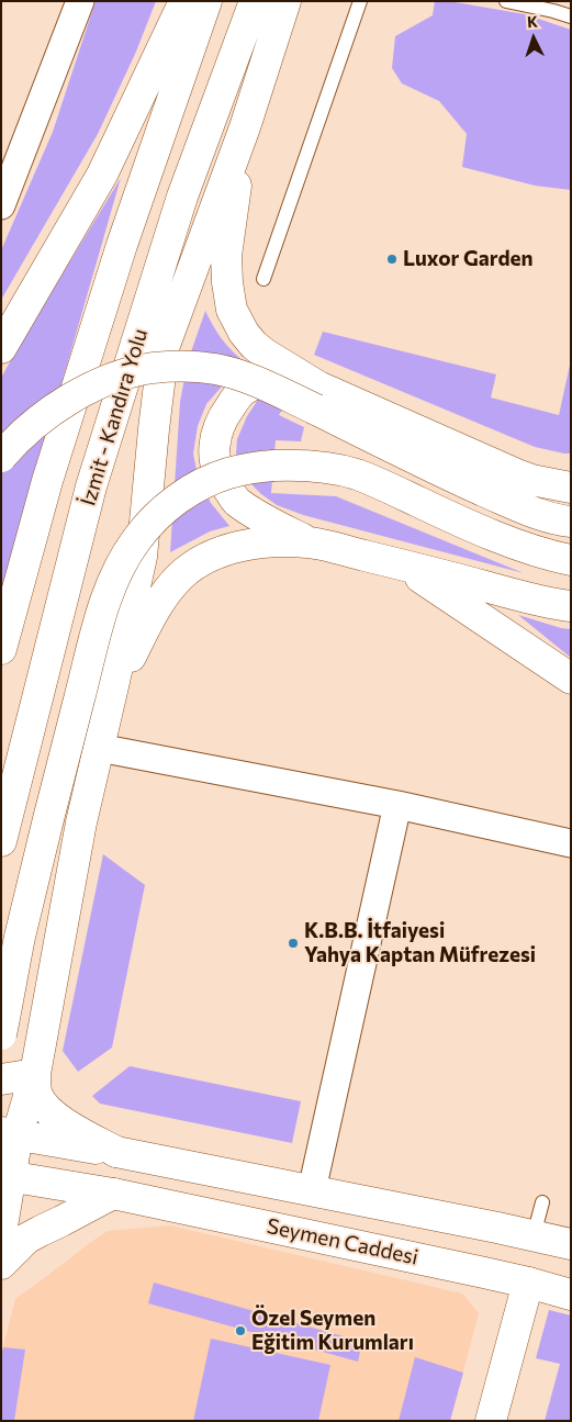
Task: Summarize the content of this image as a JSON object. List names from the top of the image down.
{
  "streets": {
    "main road": ["İzmit - Kandıra Yolu", "Seymen Caddesi"]
  },
  "places": ["Luxor Garden", "K.B.B. İtfaiyesi Yahya Kaptan Müfrezesi", "Özel Seymen Eğitim Kurumları"],
  "north": "top"
}
